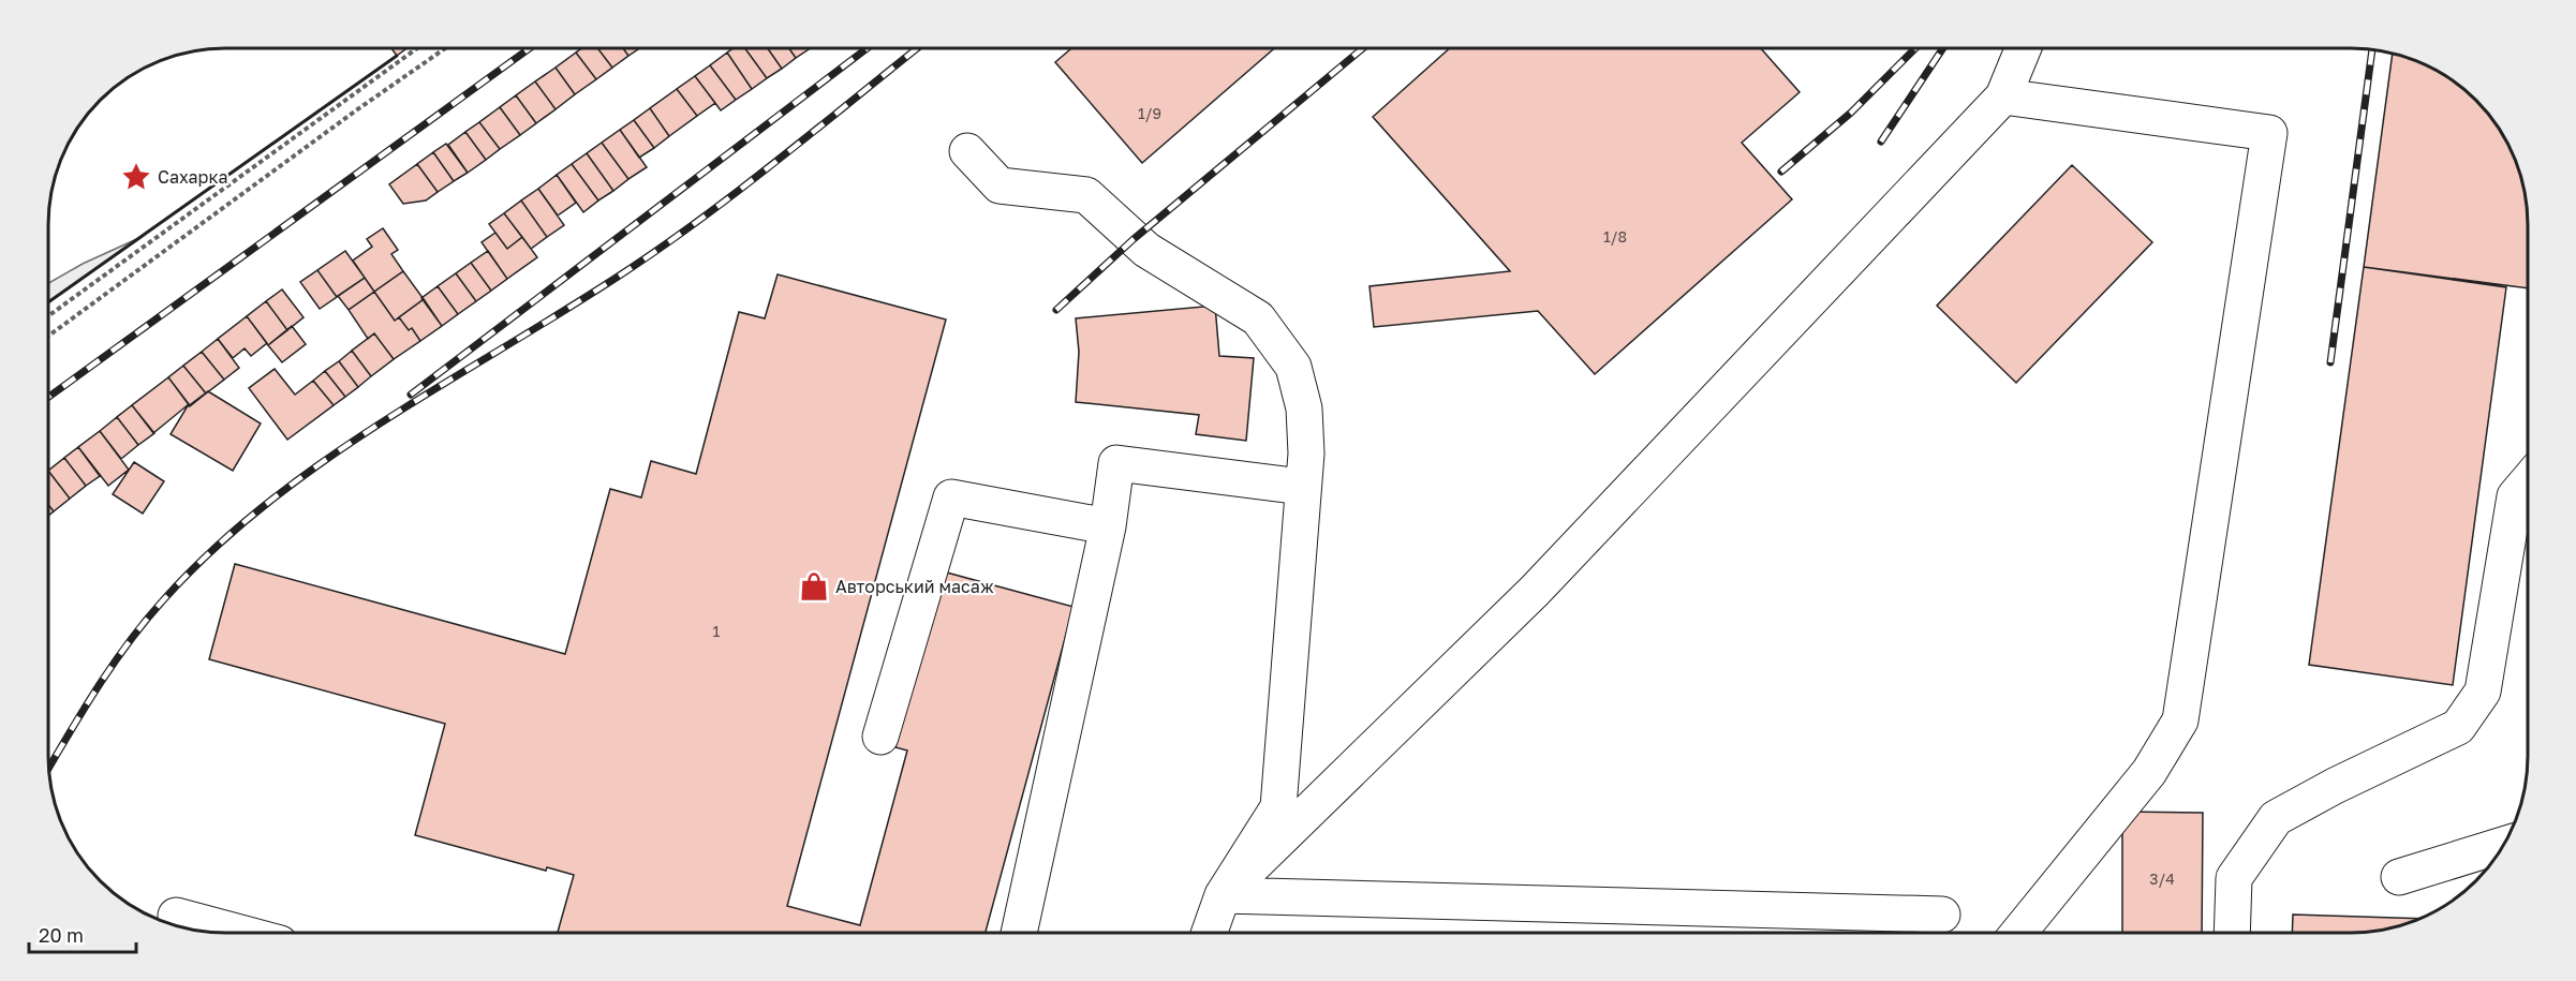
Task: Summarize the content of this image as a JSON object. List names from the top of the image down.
{
  "places": {
    "place": ["Сахарка"],
    "shop": ["Авторський масаж"]
  },
  "house_numbers": [
    "1/9",
    "1/8",
    "1",
    "3/4"
  ],
  "scale_bar": "20 m"
}
